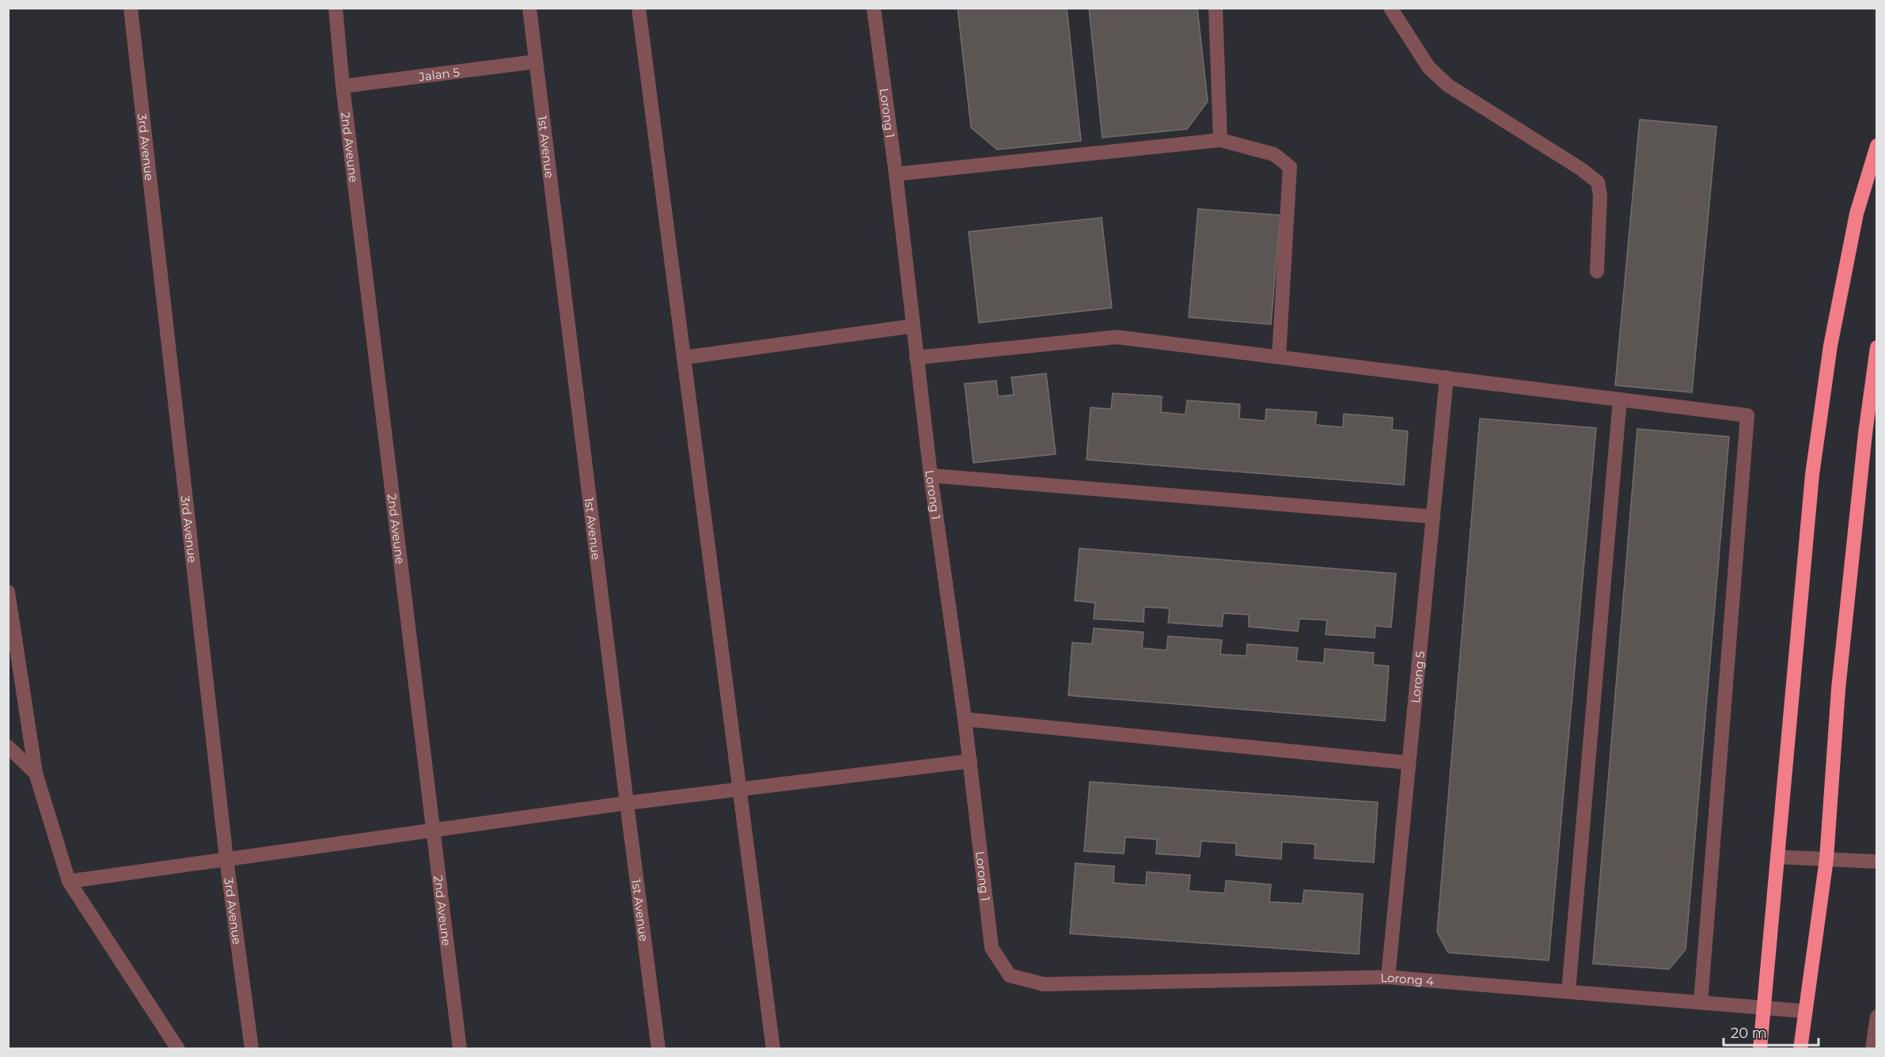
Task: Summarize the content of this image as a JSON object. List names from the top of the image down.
{
  "streets": {
    "street": [
      "Jalan 5",
      "Lorong 1",
      "3rd Avenue",
      "2nd Aveune",
      "1st Avenue",
      "Lorong 5",
      "Lorong 4"
    ]
  },
  "crossings": [
    ["Jalan 5", "2nd Aveune"],
    ["Jalan 5", "1st Avenue"],
    ["Lorong 1", "Lorong 4"],
    ["Lorong 5", "Lorong 4"]
  ],
  "scale_bar": "20 m"
}
